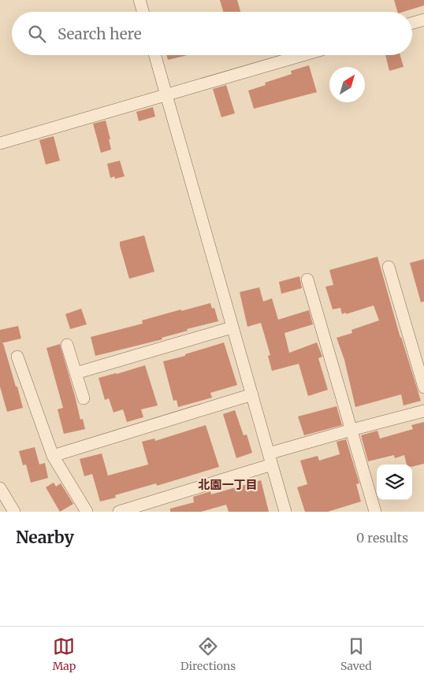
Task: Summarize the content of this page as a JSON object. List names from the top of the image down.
{
  "districts": ["北園一丁目"],
  "north": "top right",
  "page": {
    "search": "Search here",
    "heading": ["Nearby", "0 results"],
    "nav": ["Map", "Directions", "Saved"]
  }
}
